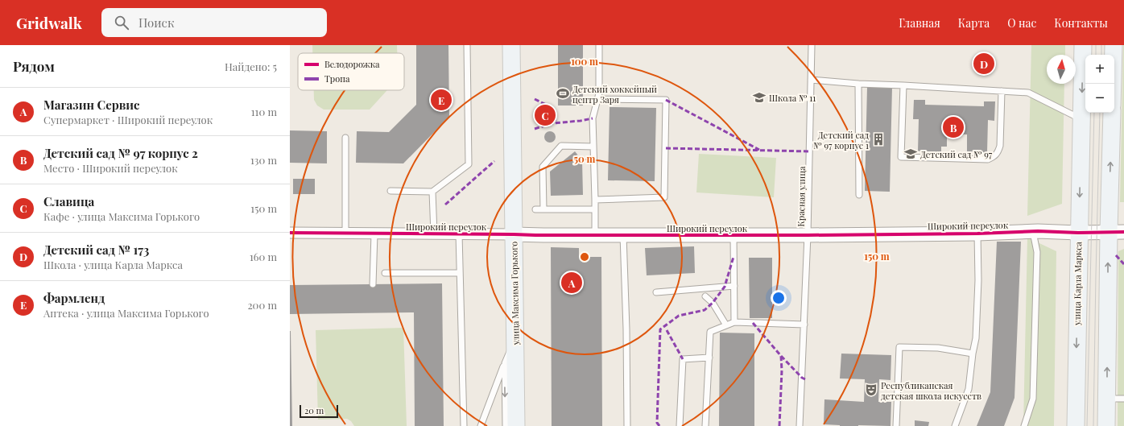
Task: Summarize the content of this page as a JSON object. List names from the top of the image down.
{
  "streets": {
    "main road": ["улица Карла Маркса", "улица Максима Горького"],
    "street": ["Широкий переулок"],
    "lane": ["Красная улица"]
  },
  "crossings": [
    ["Красная улица", "Широкий переулок"],
    ["Широкий переулок", "улица Карла Маркса"],
    ["Широкий переулок", "улица Максима Горького"]
  ],
  "places": {
    "sports": ["Детский хоккейный центр Заря"],
    "school or university": ["Школа № 11", "Детский сад № 97"],
    "building": ["Детский сад № 97 корпус 1"],
    "theatre": ["Республиканская детская школа искусств"]
  },
  "legend": ["Велодорожка", "Тропа"],
  "scale_bar": "20 m",
  "north": "top",
  "page": {
    "header": "Gridwalk",
    "search": "Поиск",
    "nav": [
      "Главная",
      "Карта",
      "О нас",
      "Контакты"
    ],
    "heading": ["Рядом", "Найдено: 5"],
    "pins": [
      "D",
      "E",
      "C",
      "B",
      "A"
    ],
    "map_buttons": ["+", "−"],
    "list": [
      {
        "mark": "A",
        "name": "Магазин Сервис",
        "note": "Супермаркет · Широкий переулок",
        "value": "110 m"
      },
      {
        "mark": "B",
        "name": "Детский сад № 97 корпус 2",
        "note": "Место · Широкий переулок",
        "value": "130 m"
      },
      {
        "mark": "C",
        "name": "Славица",
        "note": "Кафе · улица Максима Горького",
        "value": "150 m"
      },
      {
        "mark": "D",
        "name": "Детский сад № 173",
        "note": "Школа · улица Карла Маркса",
        "value": "160 m"
      },
      {
        "mark": "E",
        "name": "Фармленд",
        "note": "Аптека · улица Максима Горького",
        "value": "200 m"
      }
    ],
    "scale": "20 m"
  },
  "rings": ["100 m", "50 m", "150 m"]
}
